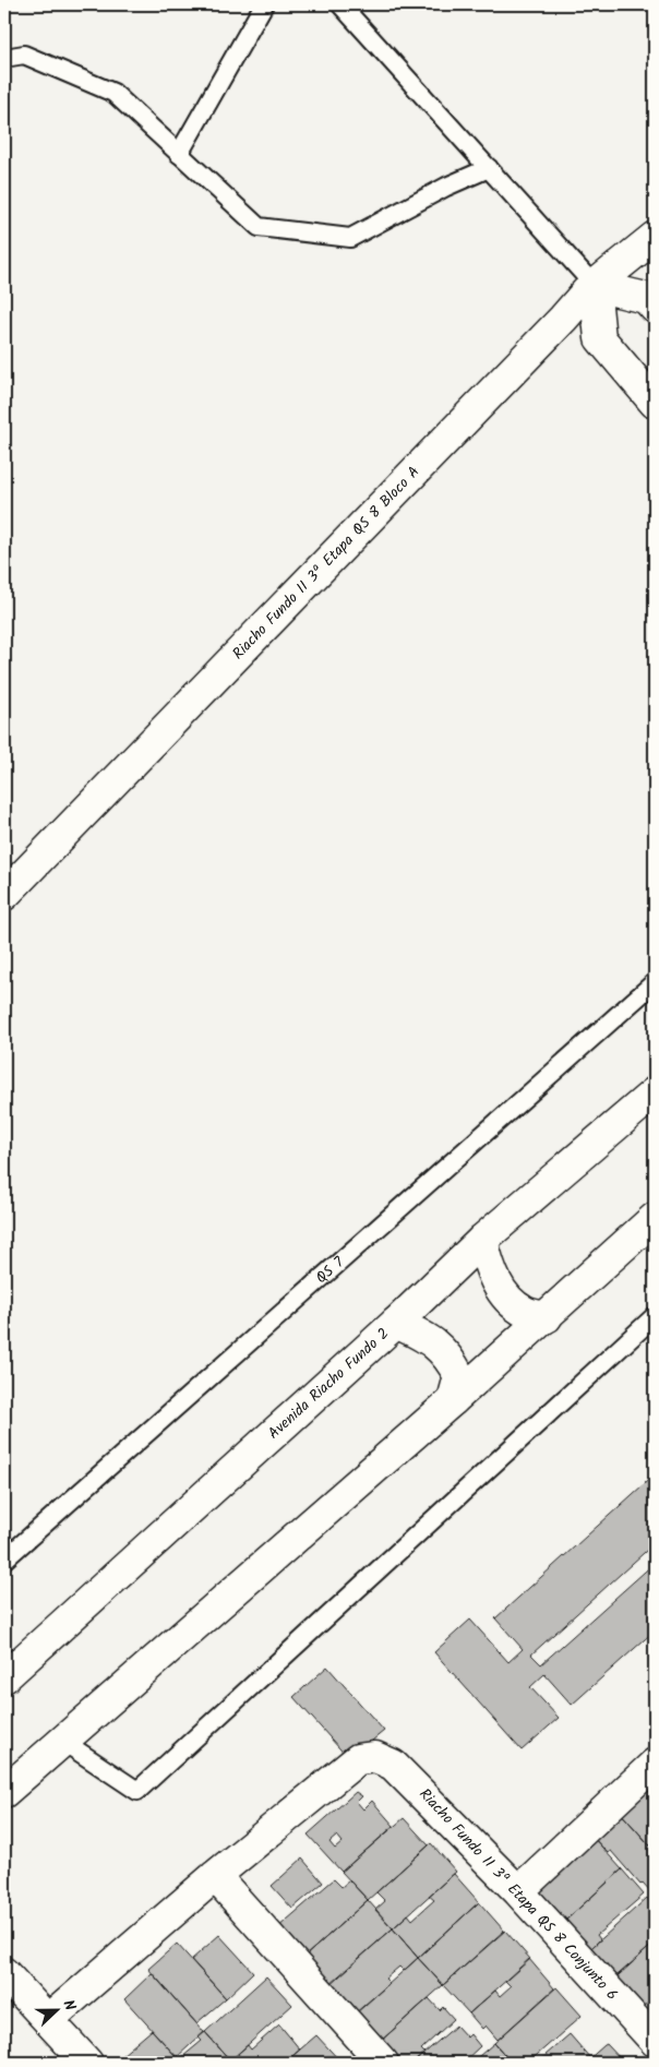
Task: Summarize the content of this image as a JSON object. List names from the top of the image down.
{
  "streets": {
    "street": ["Riacho Fundo II 3ª Etapa QS 8 Bloco A", "Avenida Riacho Fundo 2", "Riacho Fundo II 3ª Etapa QS 8 Conjunto 6"],
    "lane": ["QS 7"]
  },
  "north": "right"
}
